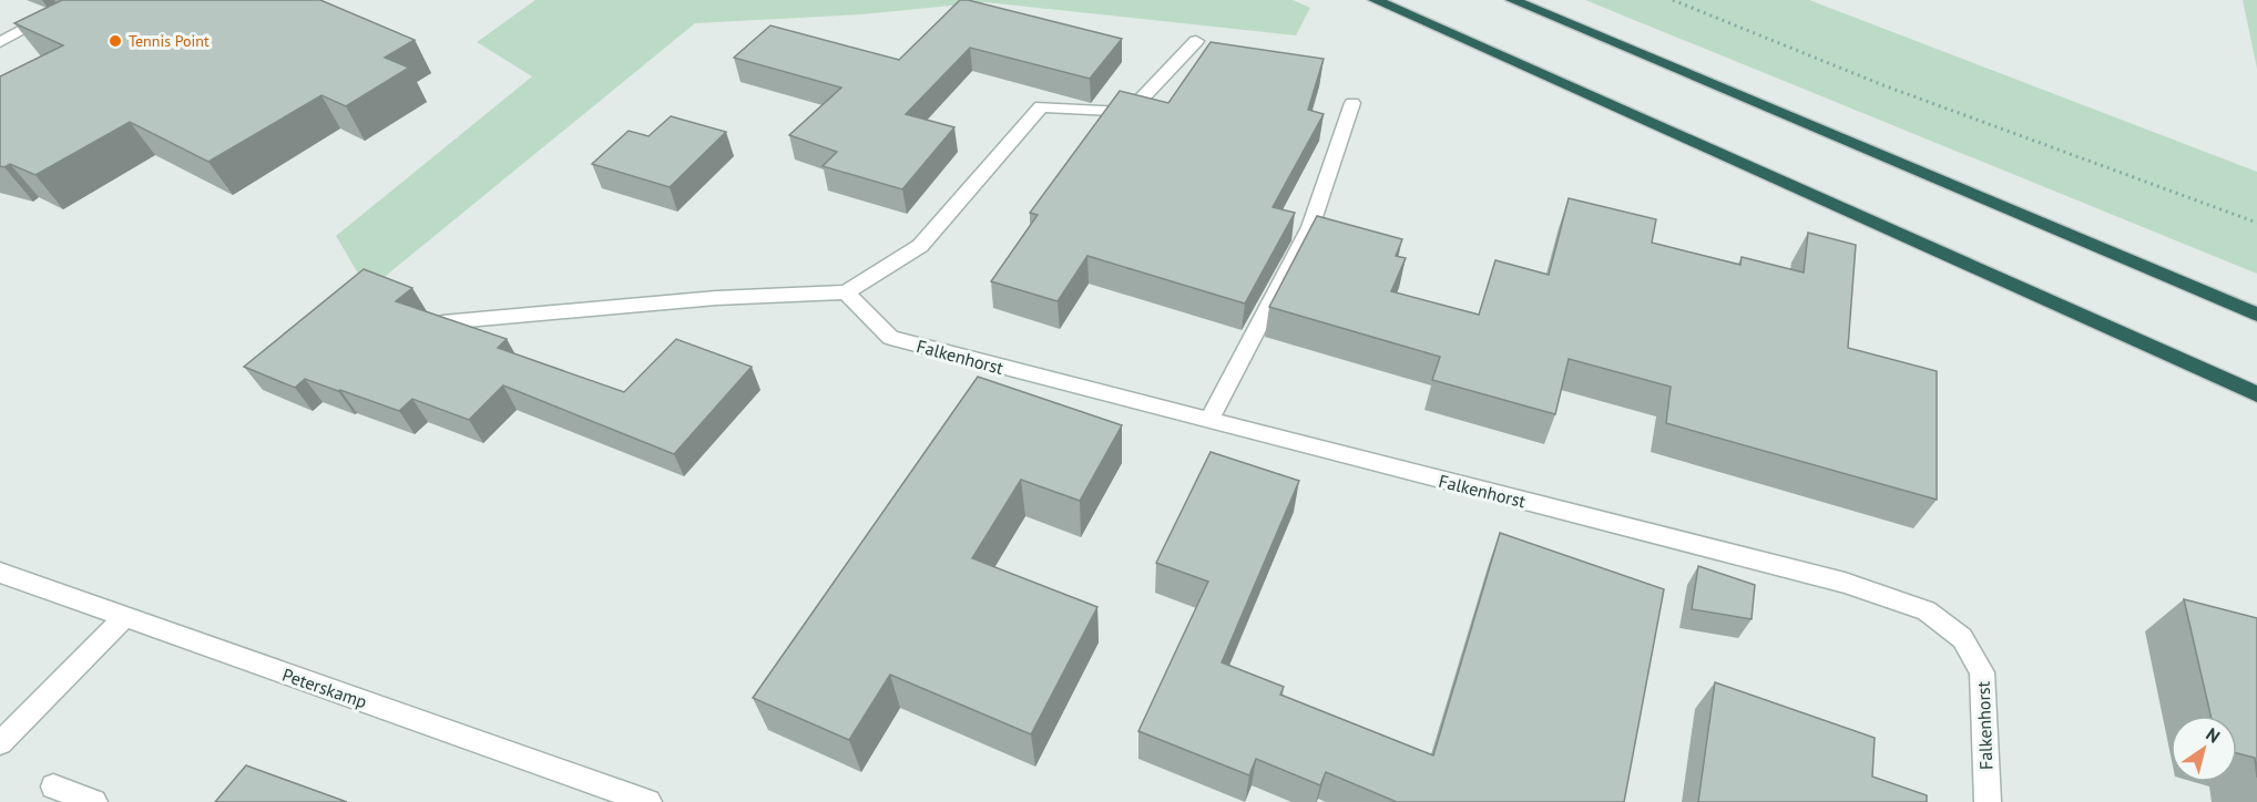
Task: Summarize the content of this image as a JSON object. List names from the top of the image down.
{
  "streets": {
    "street": ["Falkenhorst", "Peterskamp"]
  },
  "places": ["Tennis Point"],
  "north": "top right"
}
